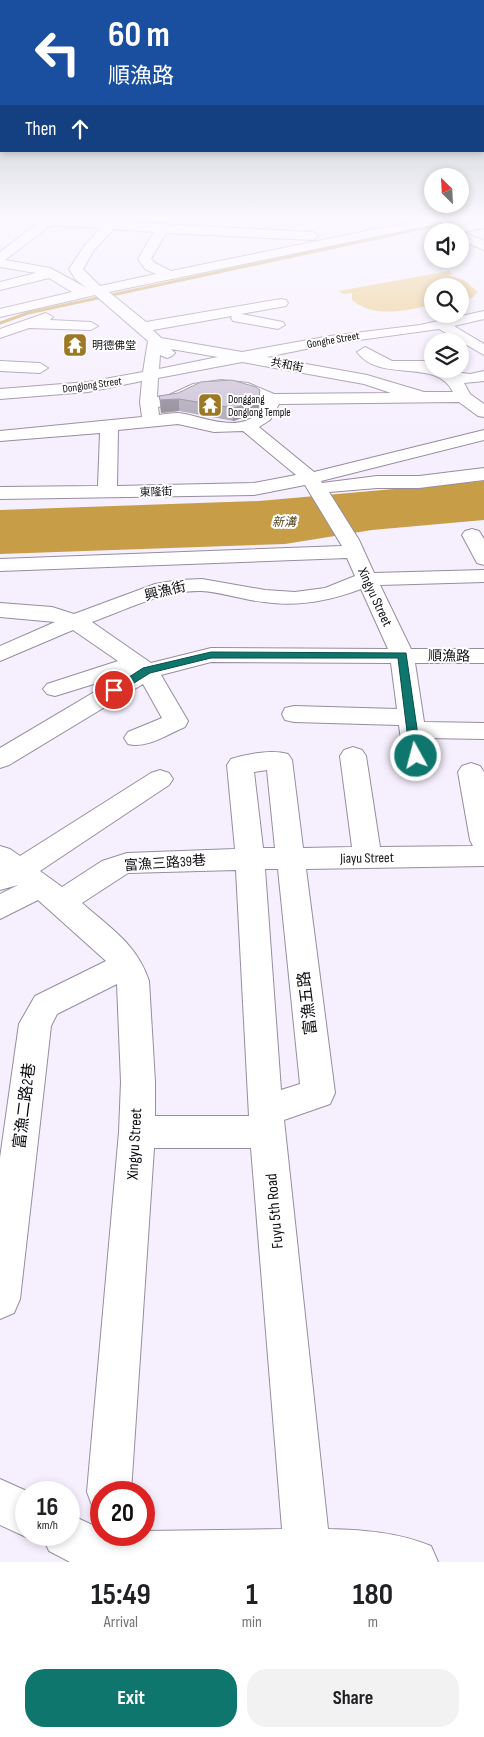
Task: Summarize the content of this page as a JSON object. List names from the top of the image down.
{
  "streets": {
    "street": [
      "Gonghe Street",
      "共和街",
      "Donglong Street",
      "東隆街",
      "興漁街",
      "Xingyu Street",
      "順漁路",
      "Jiayu Street",
      "富漁三路39巷",
      "富漁五路",
      "富漁二路2巷",
      "Fuyu 5th Road"
    ]
  },
  "crossings": [
    ["Gonghe Street", "共和街"],
    ["Gonghe Street", "Donglong Street"],
    ["東隆街", "Xingyu Street"],
    ["興漁街", "Xingyu Street"],
    ["Xingyu Street", "順漁路"],
    ["Xingyu Street", "富漁三路39巷"],
    ["Xingyu Street", "富漁二路2巷"],
    ["Jiayu Street", "富漁三路39巷"],
    ["Jiayu Street", "富漁五路"],
    ["Jiayu Street", "Fuyu 5th Road"],
    ["富漁三路39巷", "Fuyu 5th Road"],
    ["富漁五路", "Fuyu 5th Road"]
  ],
  "water": ["新溝"],
  "places": {
    "temple": ["明德佛堂", "Donggang Donglong Temple"]
  },
  "north": "top left",
  "page": {
    "turn": ["60 m", "順漁路"],
    "then": "Then",
    "speed": "16 km/h",
    "limit": "20",
    "eta": [
      "15:49",
      "Arrival",
      "1",
      "min",
      "180",
      "m"
    ],
    "buttons": ["Exit", "Share"]
  }
}
